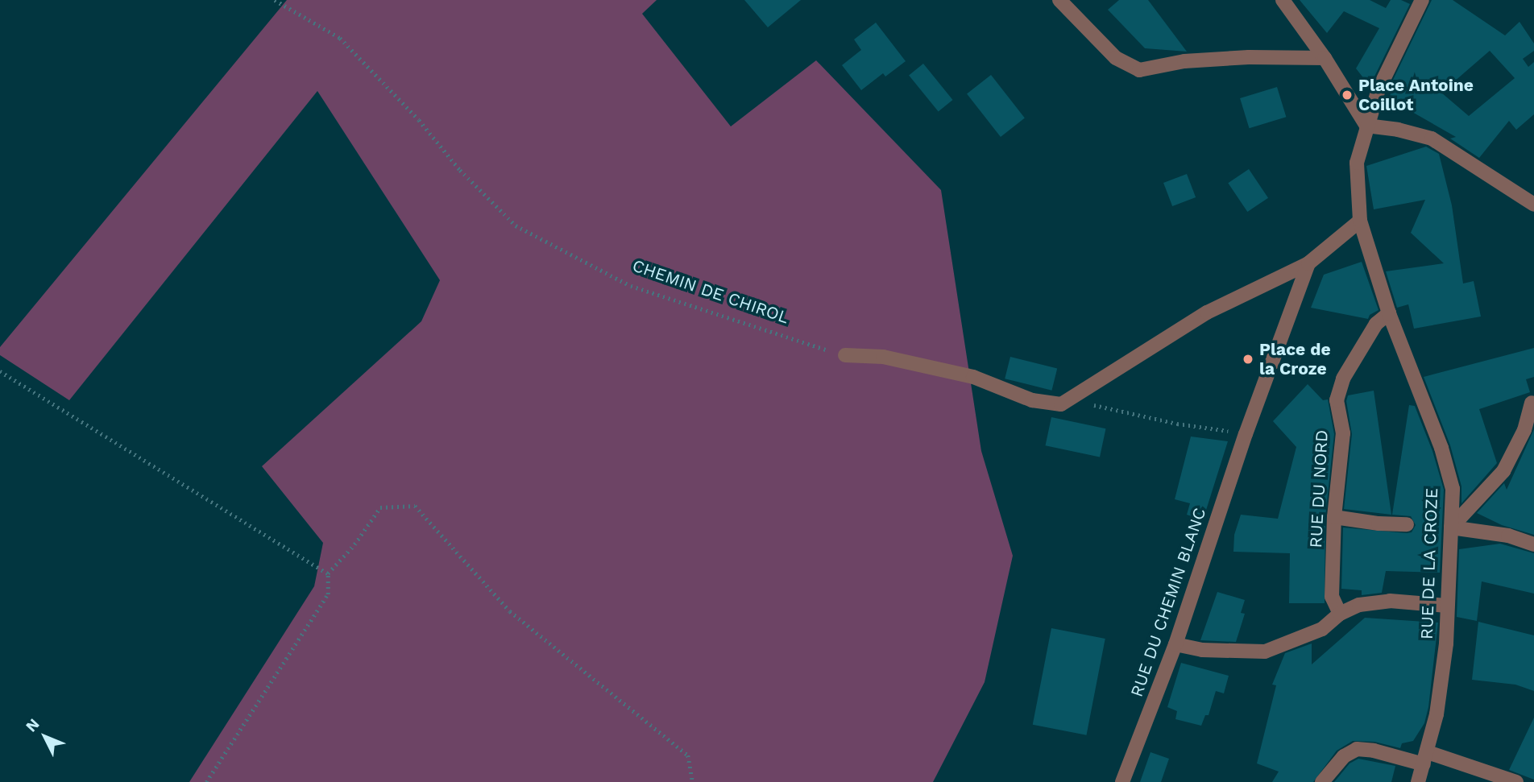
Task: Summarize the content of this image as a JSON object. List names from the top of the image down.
{
  "streets": {
    "street": ["RUE DU NORD", "RUE DE LA CROZE", "RUE DU CHEMIN BLANC"],
    "path": ["CHEMIN DE CHIROL"]
  },
  "crossings": [
    ["RUE DU NORD", "RUE DE LA CROZE"]
  ],
  "places": ["Place Antoine Coillot", "Place de la Croze"],
  "north": "top left"
}
